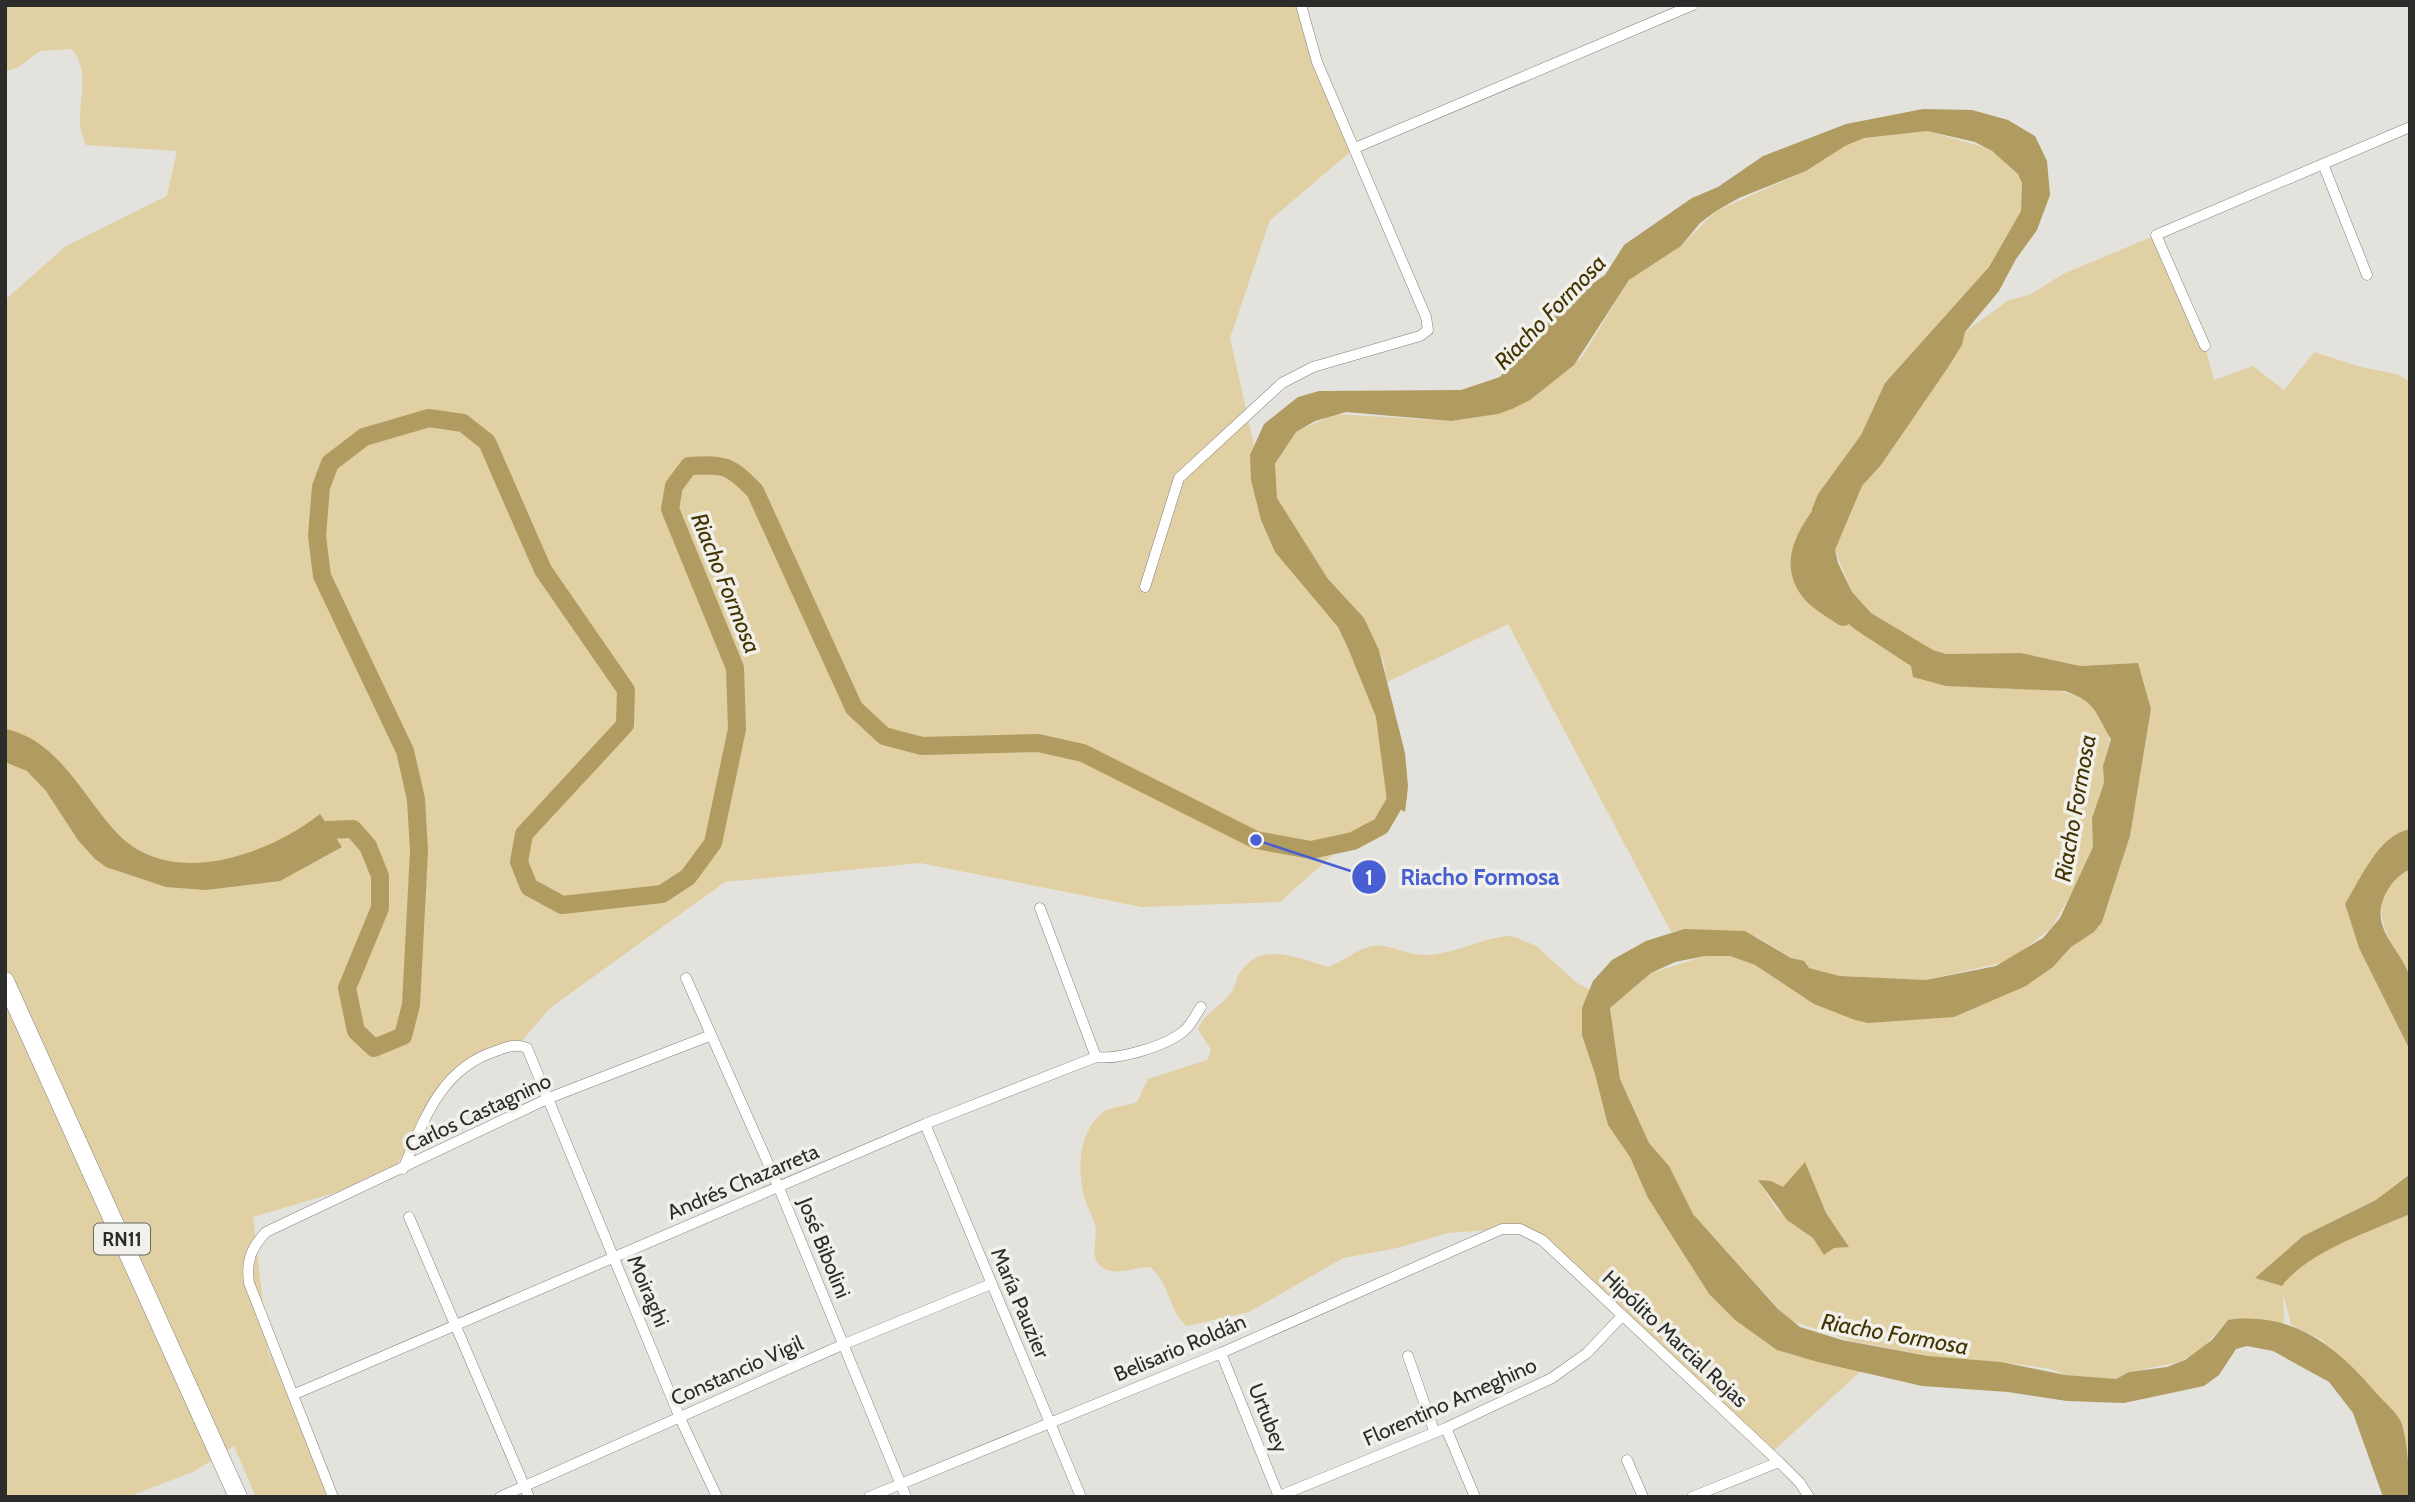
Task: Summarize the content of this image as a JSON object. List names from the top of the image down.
{
  "streets": {
    "highway": ["RN11"],
    "street": [
      "Carlos Castagnino",
      "Andrés Chazarreta",
      "José Bibolini",
      "Moiraghi",
      "María Pauzier",
      "Hipólito Marcial Rojas",
      "Belisario Roldán",
      "Constancio Vigil",
      "Florentino Ameghino",
      "Urtubey"
    ]
  },
  "crossings": [
    ["Carlos Castagnino", "Andrés Chazarreta"],
    ["Carlos Castagnino", "José Bibolini"],
    ["Carlos Castagnino", "Moiraghi"],
    ["Andrés Chazarreta", "José Bibolini"],
    ["Andrés Chazarreta", "Moiraghi"],
    ["Andrés Chazarreta", "María Pauzier"],
    ["José Bibolini", "Belisario Roldán"],
    ["José Bibolini", "Constancio Vigil"],
    ["Moiraghi", "Constancio Vigil"],
    ["María Pauzier", "Belisario Roldán"],
    ["María Pauzier", "Constancio Vigil"],
    ["Hipólito Marcial Rojas", "Belisario Roldán"],
    ["Hipólito Marcial Rojas", "Florentino Ameghino"],
    ["Belisario Roldán", "Urtubey"],
    ["Florentino Ameghino", "Urtubey"]
  ],
  "water": ["Riacho Formosa"],
  "places": ["Riacho Formosa"]
}
